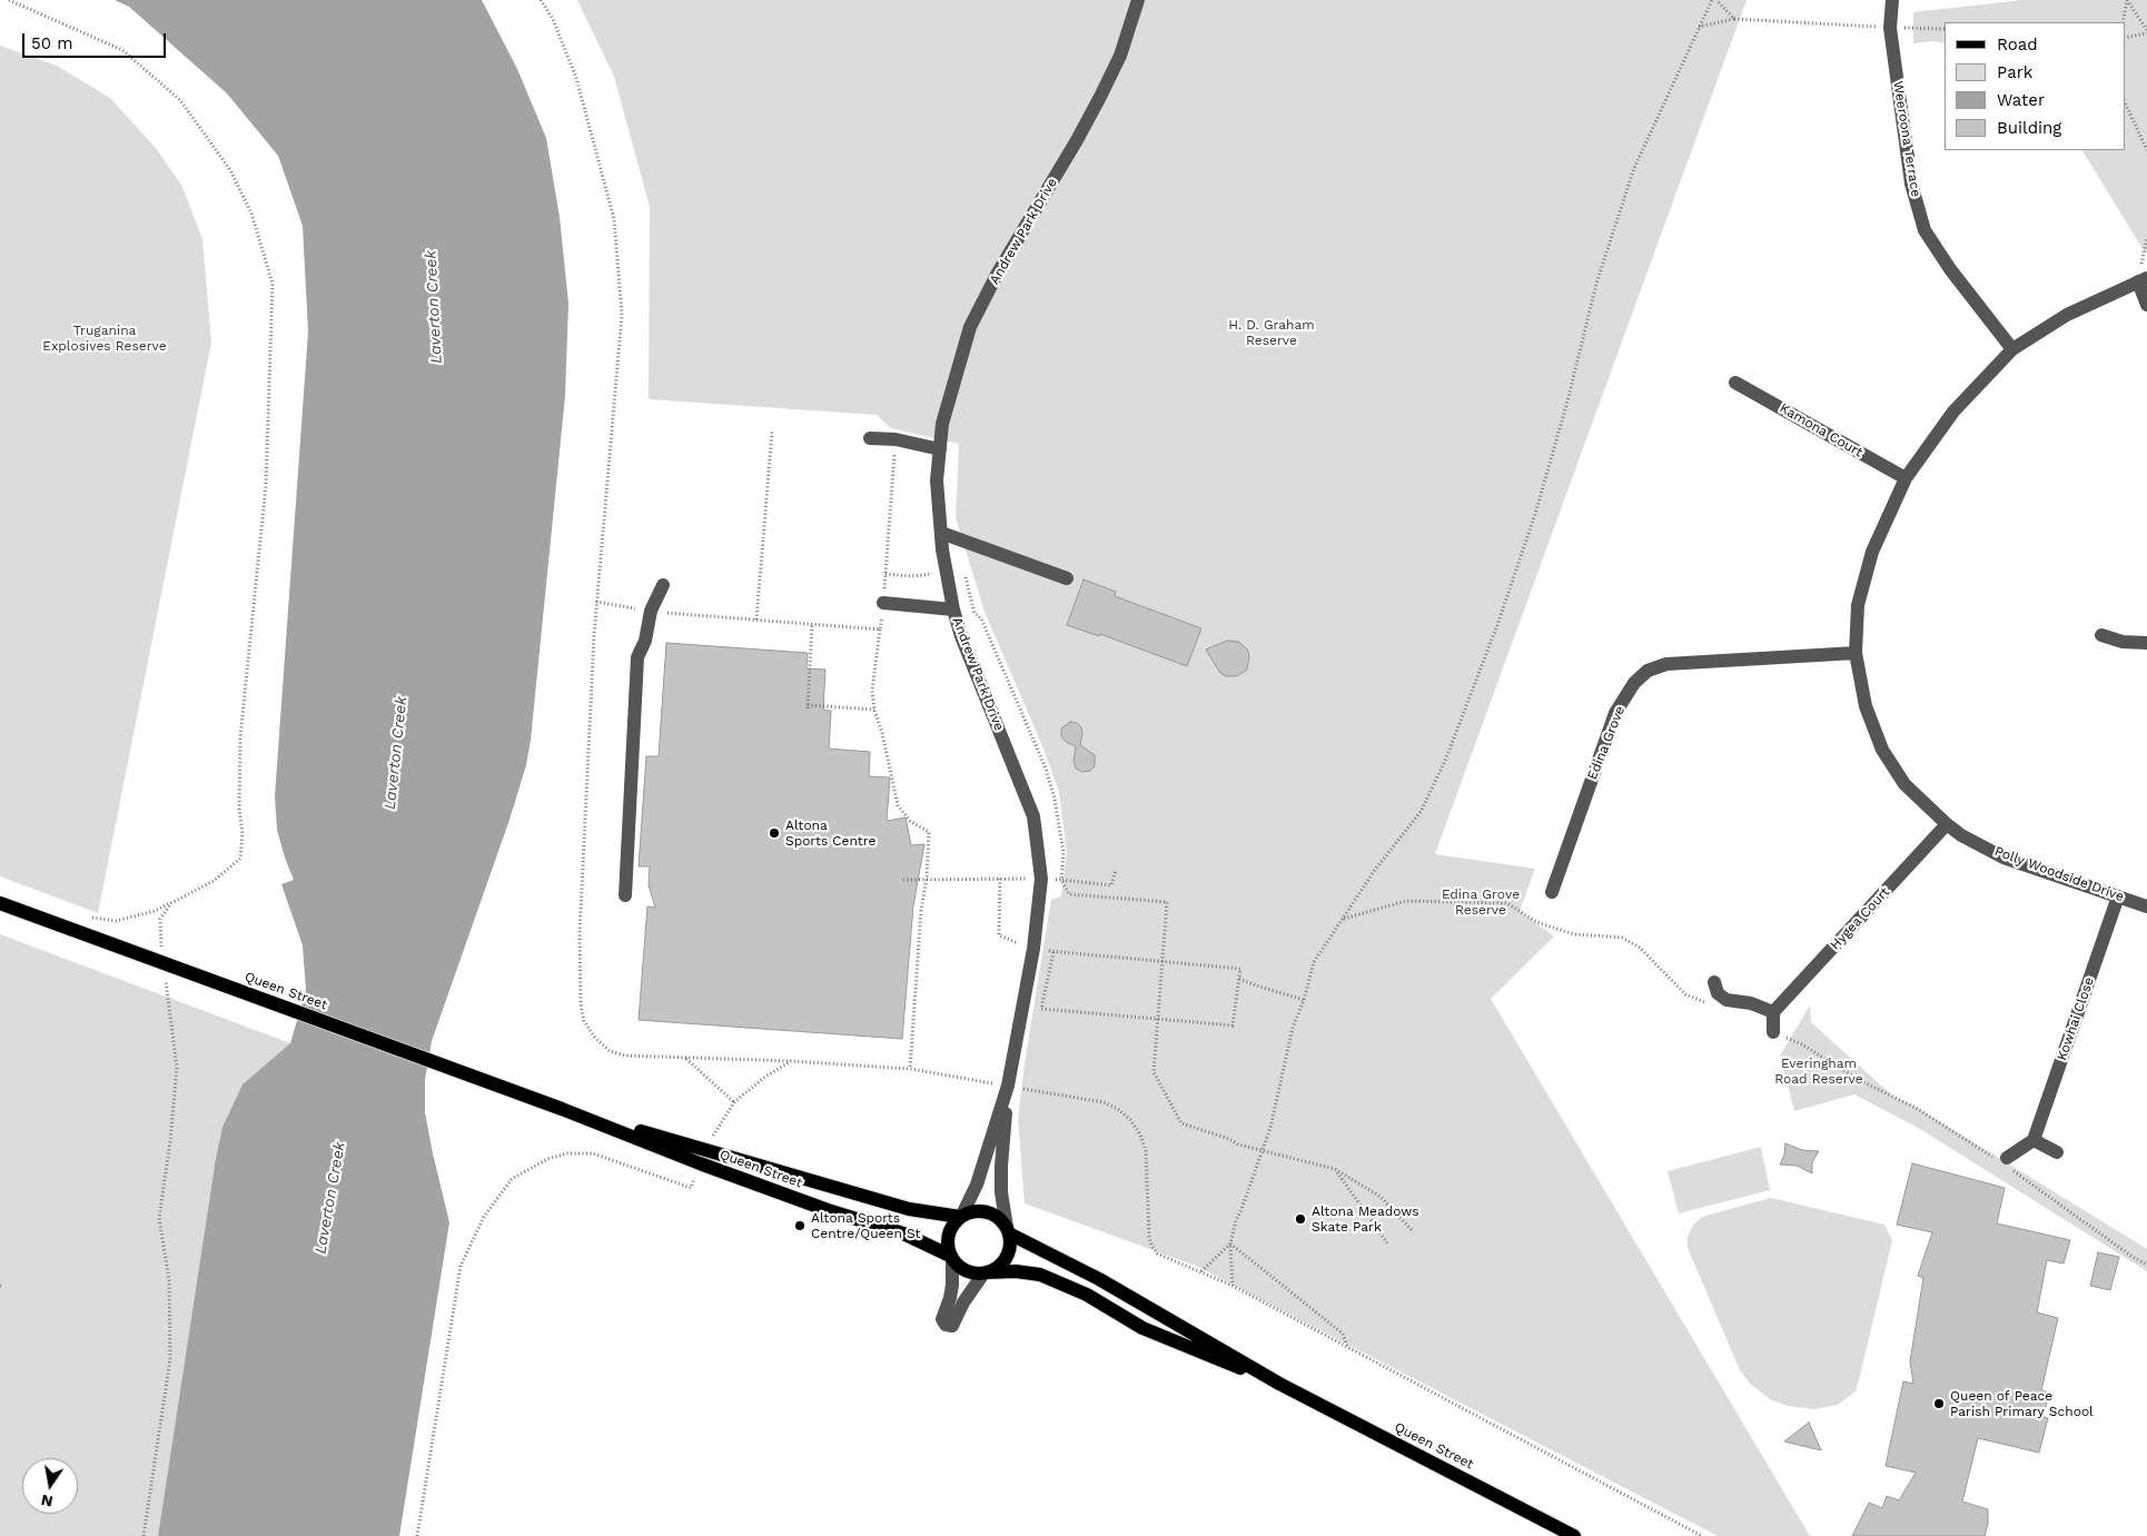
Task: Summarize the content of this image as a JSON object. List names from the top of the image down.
{
  "streets": {
    "main road": ["Queen Street"],
    "street": [
      "Weeroona Terrace",
      "Andrew Park Drive",
      "Kamona Court",
      "Edina Grove",
      "Polly Woodside Drive",
      "Hygea Court",
      "Kowhai Close"
    ]
  },
  "crossings": [
    ["Weeroona Terrace", "Polly Woodside Drive"],
    ["Andrew Park Drive", "Queen Street"],
    ["Kamona Court", "Polly Woodside Drive"],
    ["Edina Grove", "Polly Woodside Drive"],
    ["Polly Woodside Drive", "Hygea Court"],
    ["Polly Woodside Drive", "Kowhai Close"]
  ],
  "water": ["Laverton Creek"],
  "parks": [
    "H. D. Graham Reserve",
    "Truganina Explosives Reserve",
    "Edina Grove Reserve",
    "Everingham Road Reserve"
  ],
  "places": [
    "Altona Sports Centre",
    "Altona Meadows Skate Park",
    "Altona Sports Centre/Queen St",
    "Queen of Peace Parish Primary School"
  ],
  "legend": [
    "Road",
    "Park",
    "Water",
    "Building"
  ],
  "scale_bar": "50 m",
  "north": "bottom"
}
